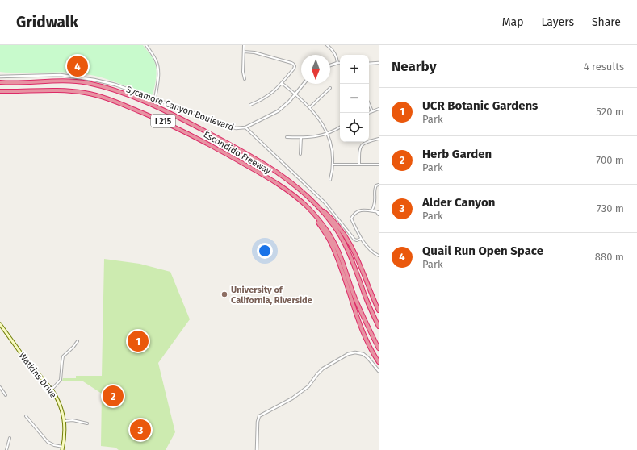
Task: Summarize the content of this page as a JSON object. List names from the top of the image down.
{
  "streets": {
    "highway": ["I 215", "Escondido Freeway"],
    "main road": ["Watkins Drive"],
    "street": ["Sycamore Canyon Boulevard"]
  },
  "places": ["University of California, Riverside"],
  "north": "bottom",
  "page": {
    "header": "Gridwalk",
    "nav": ["Map", "Layers", "Share"],
    "heading": ["Nearby", "4 results"],
    "pins": [
      "4",
      "1",
      "2",
      "3"
    ],
    "map_buttons": ["+", "−"],
    "list": [
      {
        "mark": "1",
        "name": "UCR Botanic Gardens",
        "note": "Park",
        "value": "520 m"
      },
      {
        "mark": "2",
        "name": "Herb Garden",
        "note": "Park",
        "value": "700 m"
      },
      {
        "mark": "3",
        "name": "Alder Canyon",
        "note": "Park",
        "value": "730 m"
      },
      {
        "mark": "4",
        "name": "Quail Run Open Space",
        "note": "Park",
        "value": "880 m"
      }
    ]
  }
}
